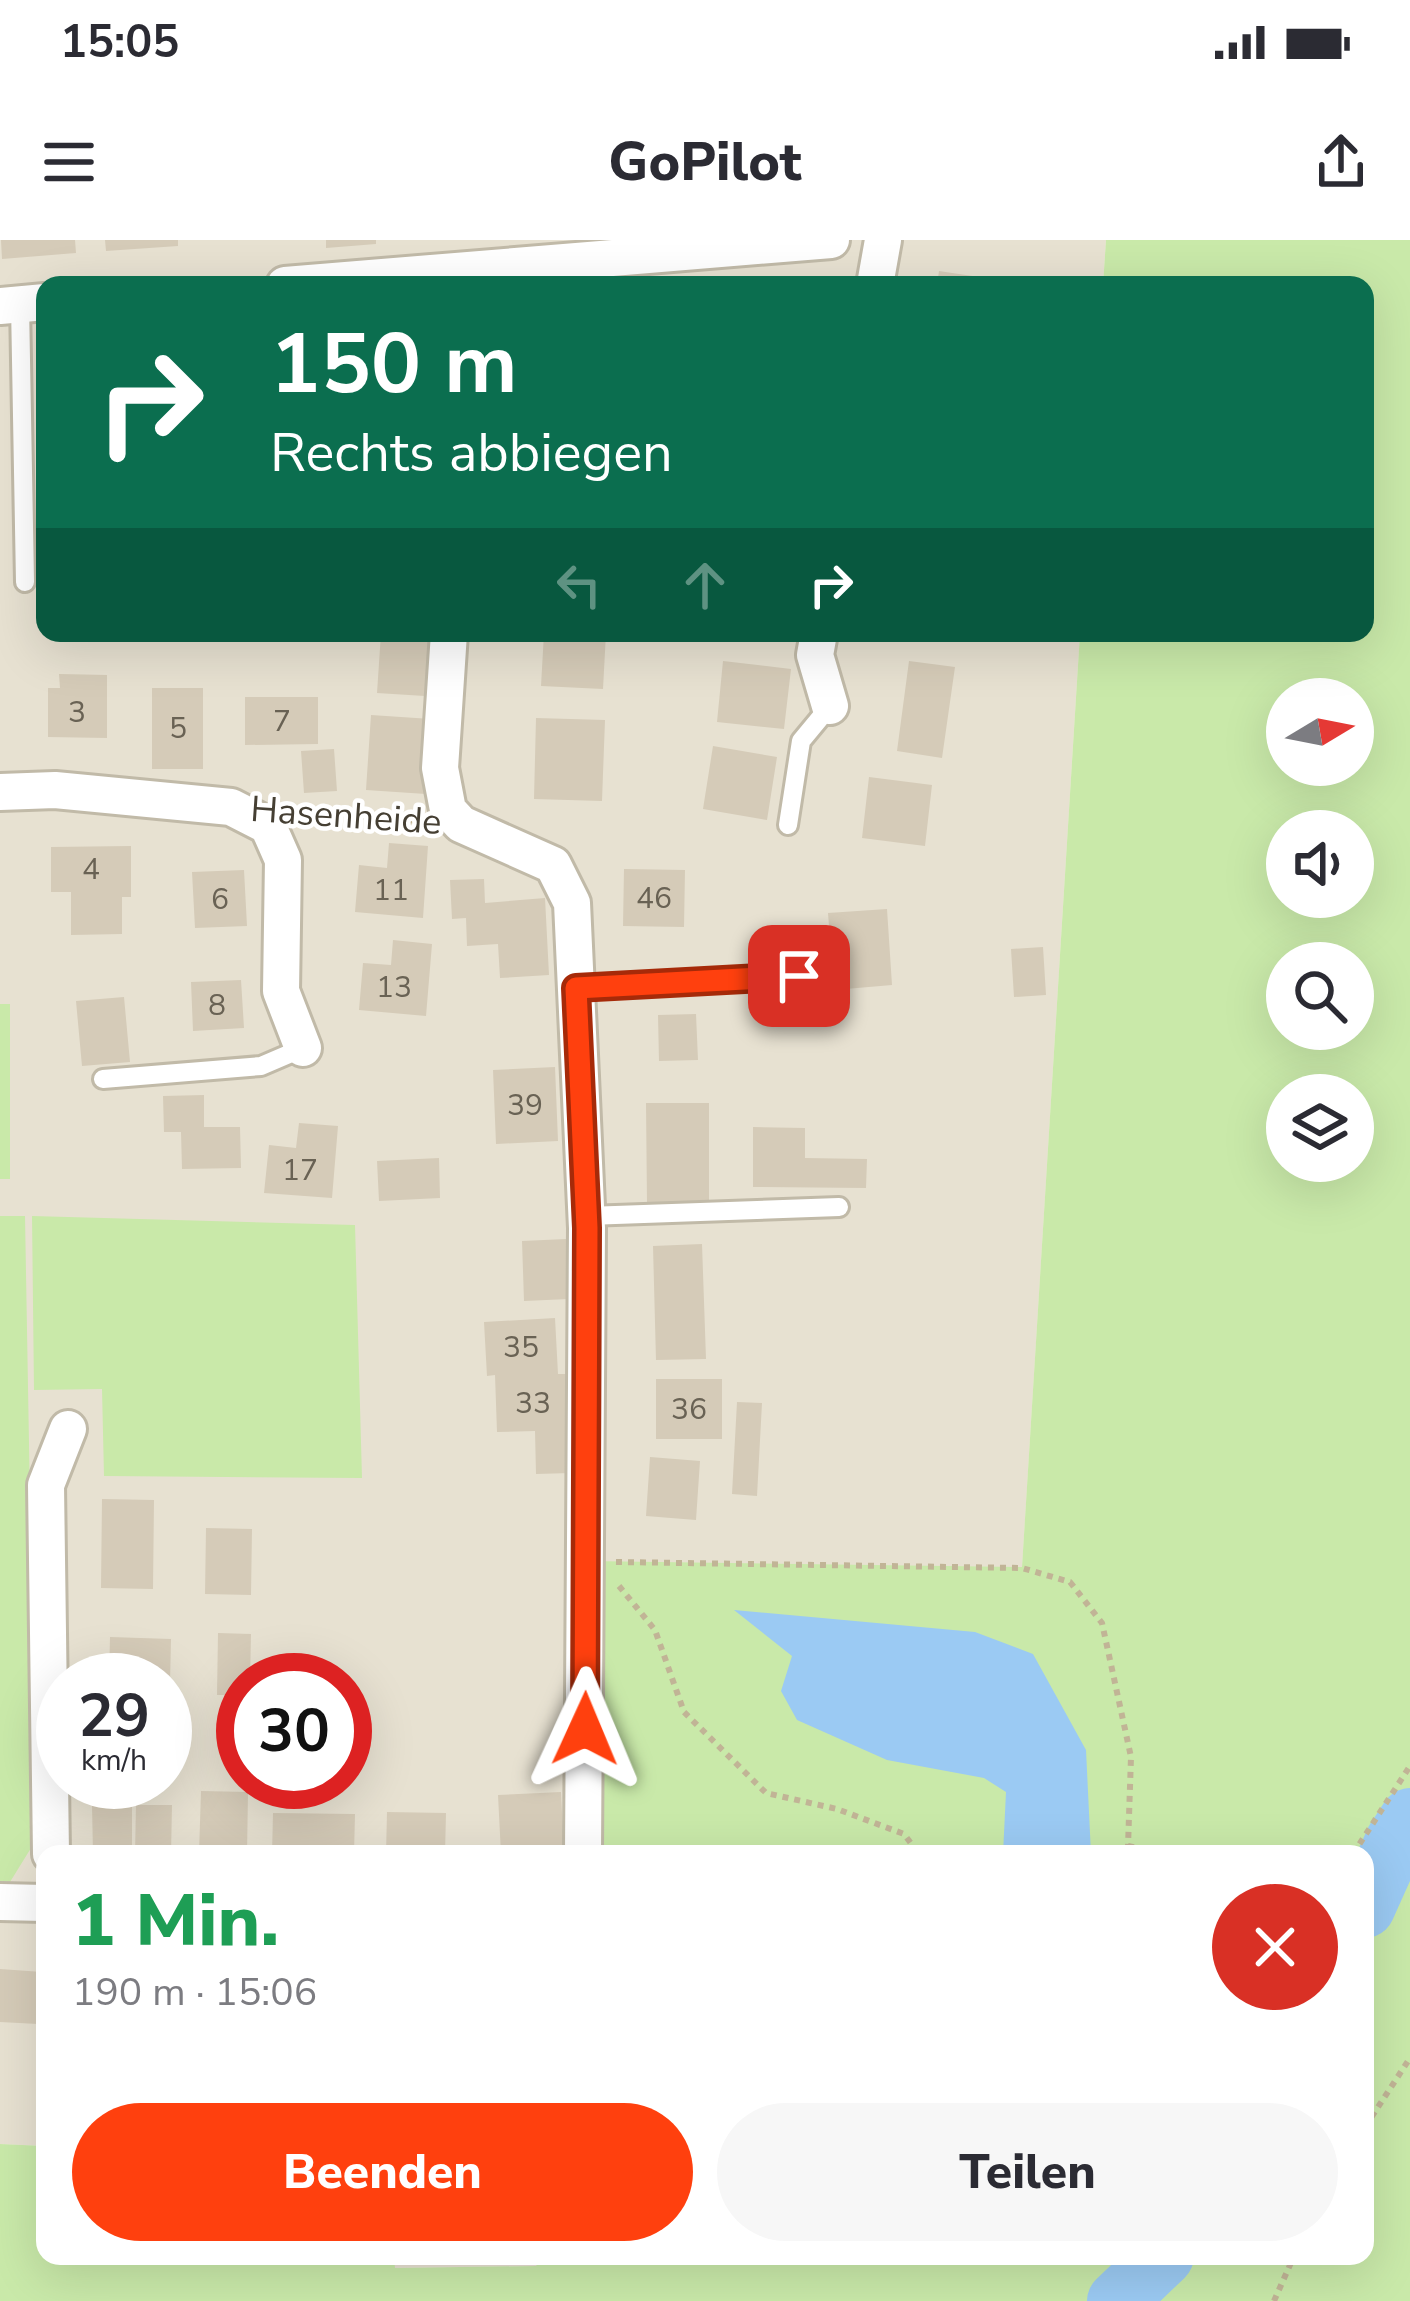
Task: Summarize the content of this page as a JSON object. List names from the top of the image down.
{
  "streets": {
    "street": ["Hasenheide"]
  },
  "house_numbers": [
    "3",
    "7",
    "5",
    "4",
    "11",
    "46",
    "6",
    "13",
    "8",
    "39",
    "17",
    "35",
    "33",
    "36"
  ],
  "north": "right",
  "page": {
    "status": "15:05",
    "header": "GoPilot",
    "turn": ["150 m", "Rechts abbiegen"],
    "speed": "29 km/h",
    "limit": "30",
    "heading": ["1 Min.", "190 m · 15:06"],
    "buttons": ["Beenden", "Teilen"]
  }
}
